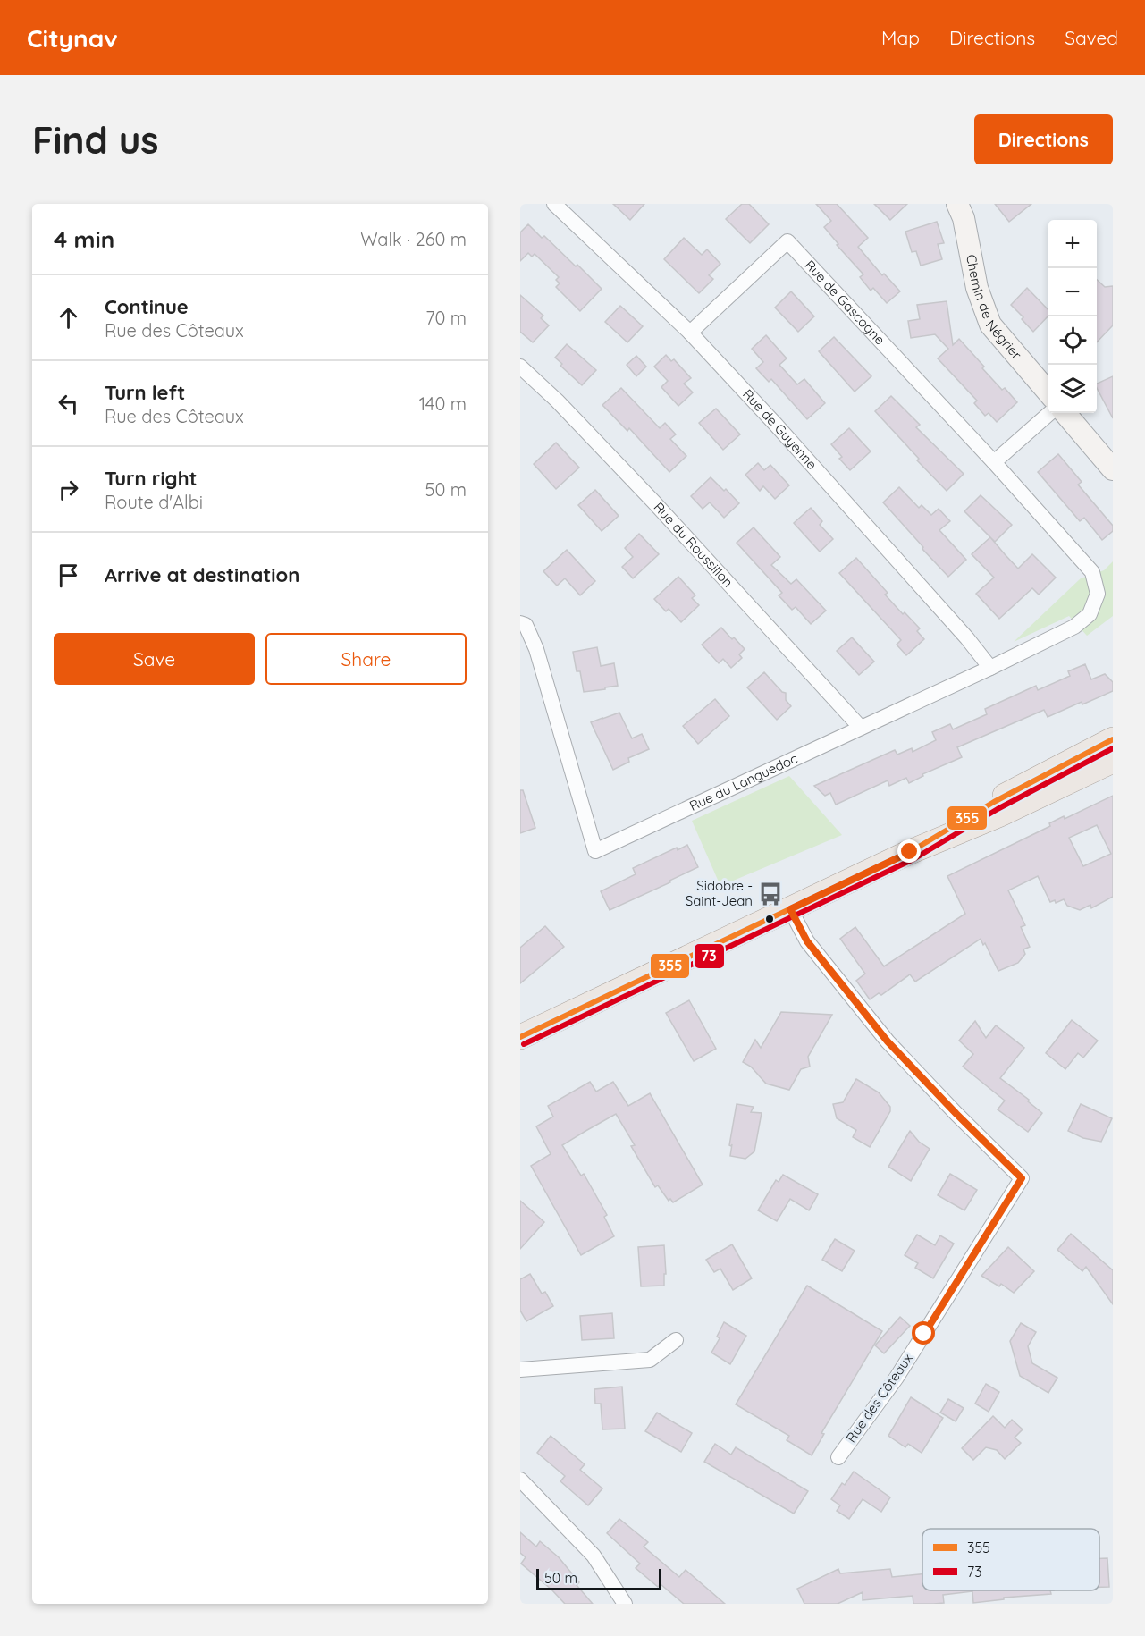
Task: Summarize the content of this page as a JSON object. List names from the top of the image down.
{
  "streets": {
    "street": [
      "Rue de Gascogne",
      "Chemin de Négrier",
      "Rue de Guyenne",
      "Rue du Roussillon",
      "Rue du Languedoc",
      "Rue des Côteaux"
    ]
  },
  "crossings": [
    ["Rue de Gascogne", "Rue de Guyenne"],
    ["Rue de Gascogne", "Rue du Languedoc"],
    ["Rue de Guyenne", "Rue du Languedoc"],
    ["Rue du Roussillon", "Rue du Languedoc"]
  ],
  "places": {
    "bus stop": ["Sidobre - Saint-Jean"]
  },
  "lines": ["transit line 355", "transit line 73"],
  "legend": ["355", "73"],
  "scale_bar": "50 m",
  "page": {
    "header": "Citynav",
    "nav": ["Map", "Directions", "Saved"],
    "buttons": [
      "Directions",
      ["Save", "Share"]
    ],
    "title": "Find us",
    "heading": ["4 min", "Walk · 260 m"],
    "map_buttons": ["+", "−"],
    "list": [
      ["Continue", "Rue des Côteaux", "70 m"],
      ["Turn left", "Rue des Côteaux", "140 m"],
      ["Turn right", "Route d'Albi", "50 m"],
      "Arrive at destination"
    ],
    "scale": "50 m"
  }
}
